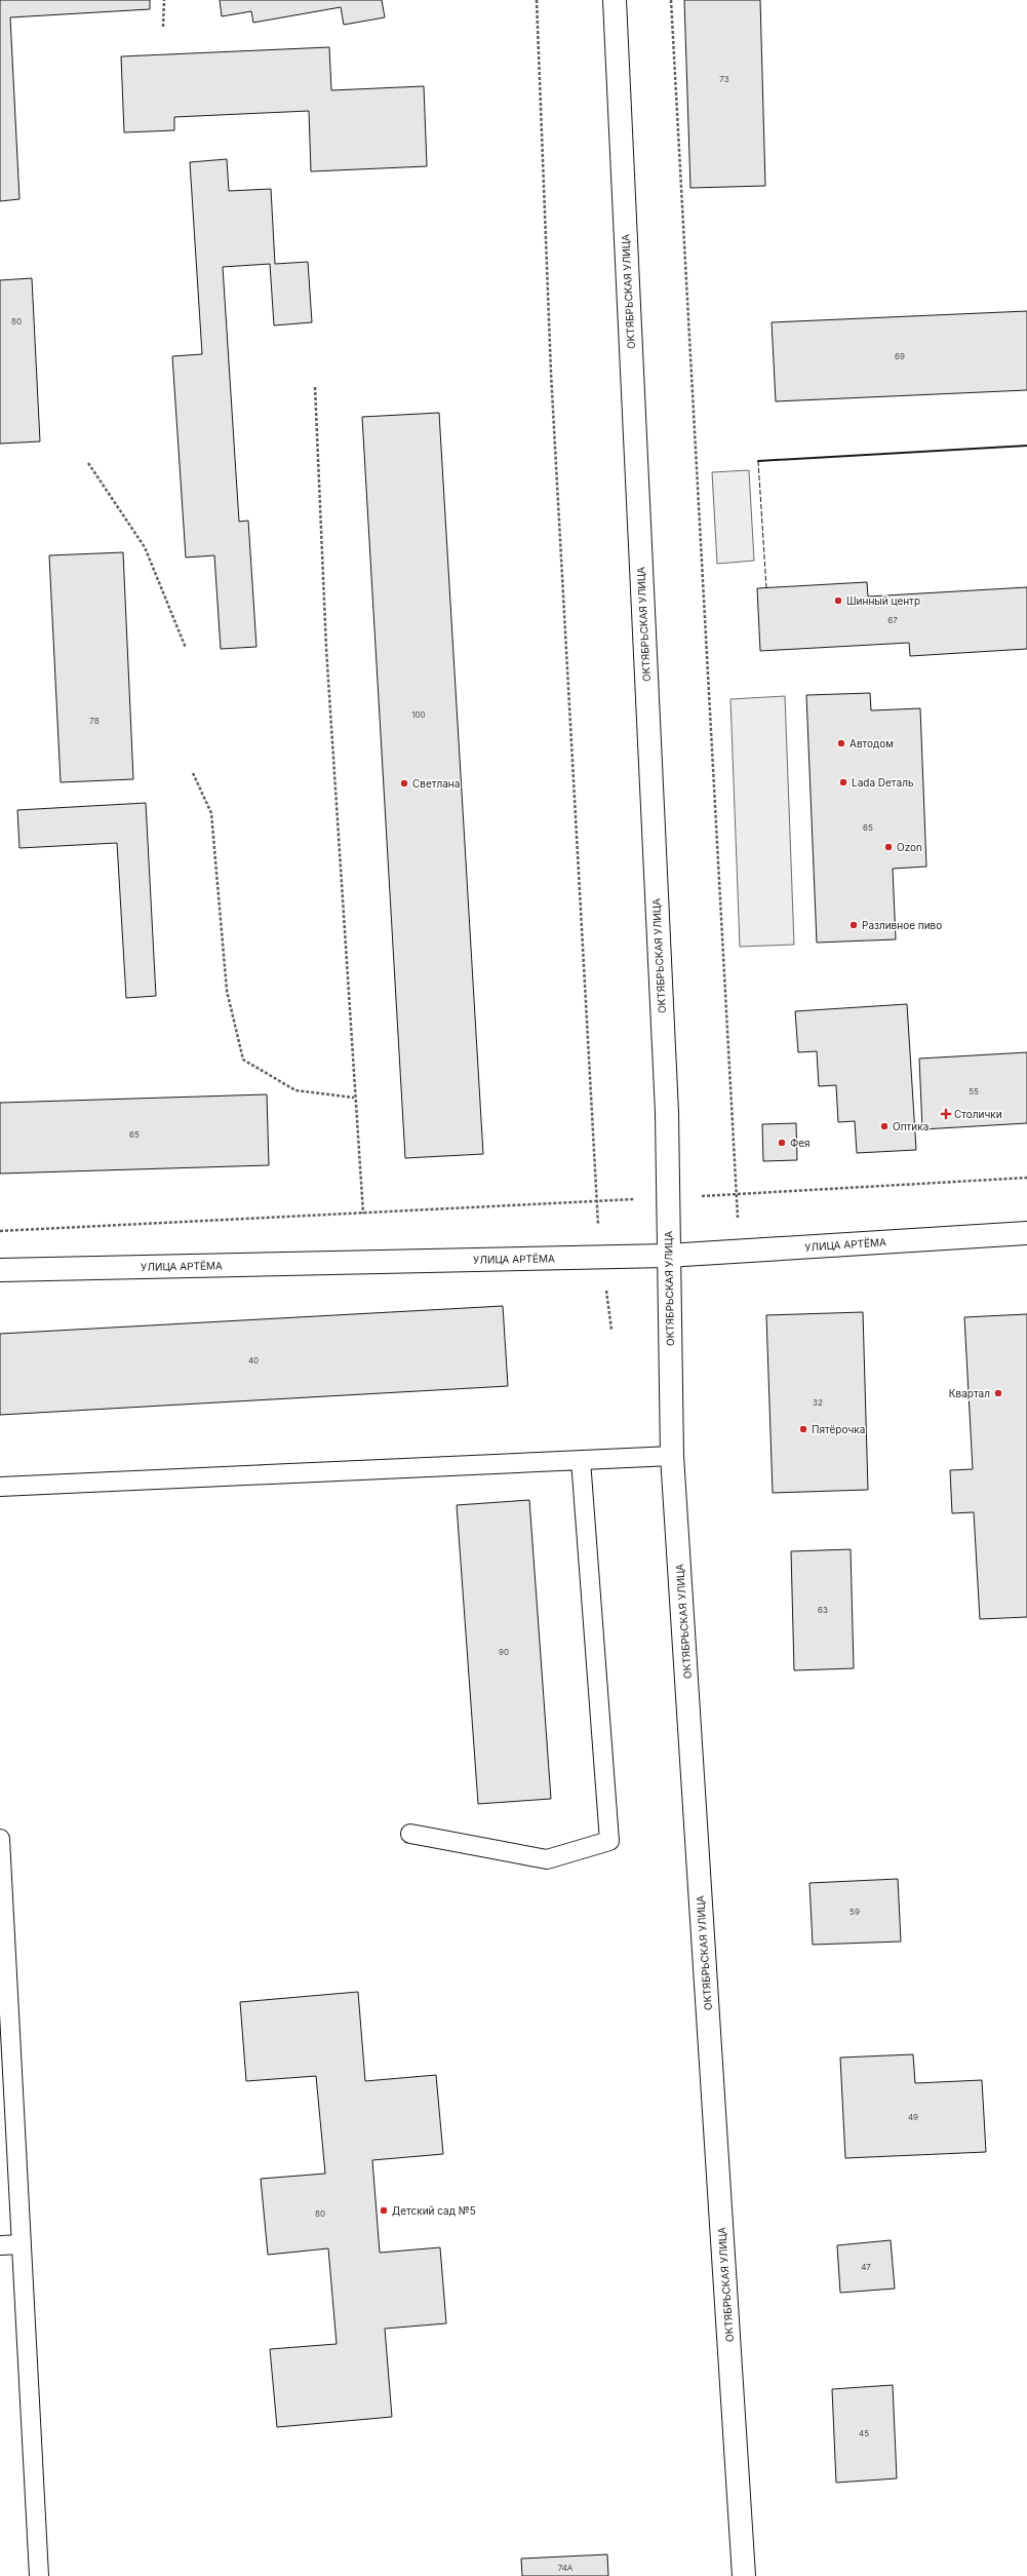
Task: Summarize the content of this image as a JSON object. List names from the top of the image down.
{
  "streets": {
    "street": ["ОКТЯБРЬСКАЯ УЛИЦА", "УЛИЦА АРТЁМА"]
  },
  "crossings": [
    ["ОКТЯБРЬСКАЯ УЛИЦА", "УЛИЦА АРТЁМА"]
  ],
  "places": {
    "other": [
      "Шинный центр",
      "Автодом",
      "Lada Dеталь",
      "Светлана",
      "Ozon",
      "Разливное пиво",
      "Оптика",
      "Фея",
      "Квартал",
      "Пятёрочка",
      "Детский сад №5"
    ],
    "health": ["Столички"]
  },
  "house_numbers": [
    "73",
    "80",
    "69",
    "67",
    "100",
    "78",
    "65",
    "55",
    "65",
    "40",
    "32",
    "63",
    "90",
    "59",
    "49",
    "80",
    "47",
    "45",
    "74А"
  ]
}
